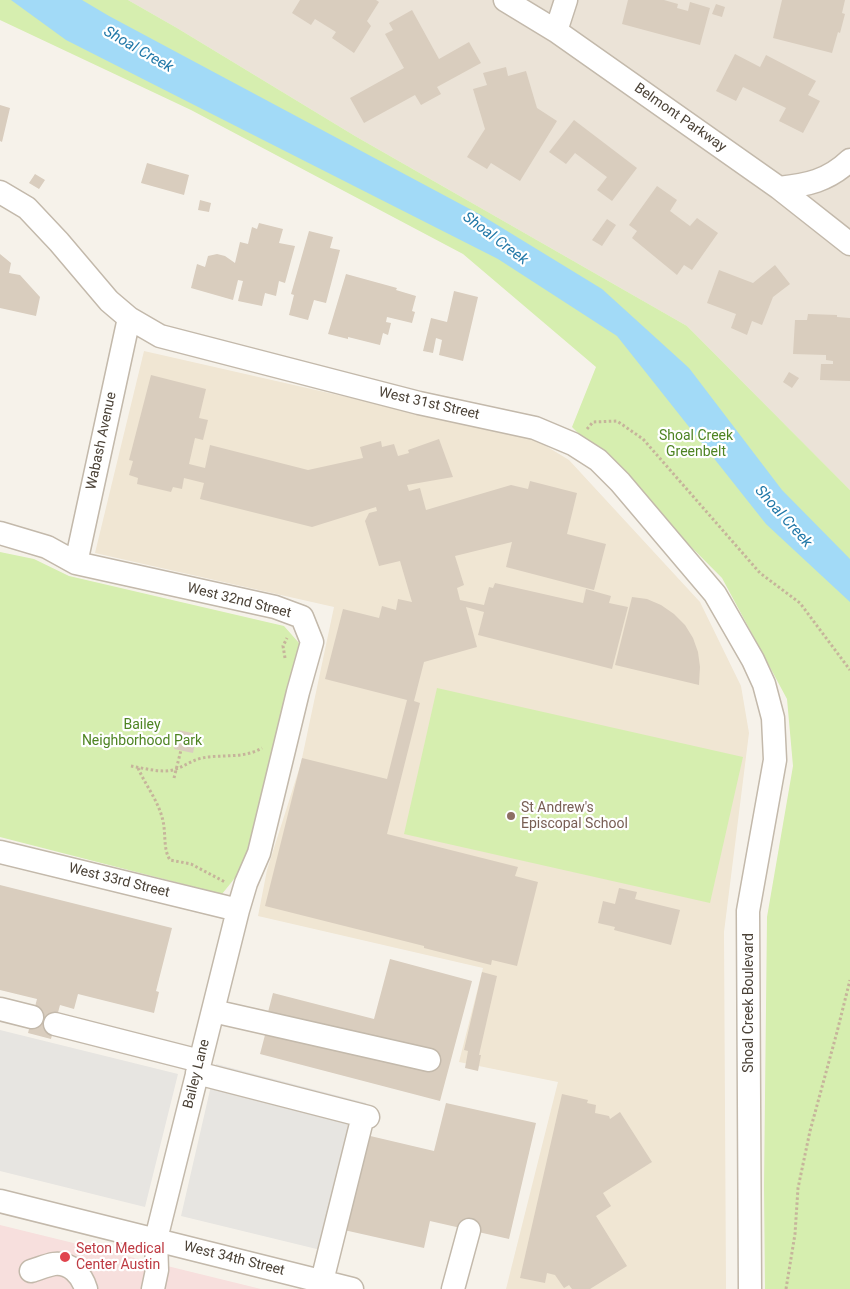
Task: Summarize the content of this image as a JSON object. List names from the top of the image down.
{
  "streets": {
    "street": [
      "Belmont Parkway",
      "West 31st Street",
      "Wabash Avenue",
      "West 32nd Street",
      "West 33rd Street",
      "Shoal Creek Boulevard",
      "Bailey Lane",
      "West 34th Street"
    ]
  },
  "crossings": [
    ["West 31st Street", "Wabash Avenue"],
    ["West 31st Street", "Shoal Creek Boulevard"],
    ["Wabash Avenue", "West 32nd Street"],
    ["West 32nd Street", "West 33rd Street"],
    ["West 32nd Street", "Bailey Lane"],
    ["West 33rd Street", "Bailey Lane"],
    ["Bailey Lane", "West 34th Street"]
  ],
  "water": ["Shoal Creek"],
  "parks": ["Shoal Creek Greenbelt", "Bailey Neighborhood Park"],
  "places": ["St Andrew's Episcopal School", "Seton Medical Center Austin"]
}
